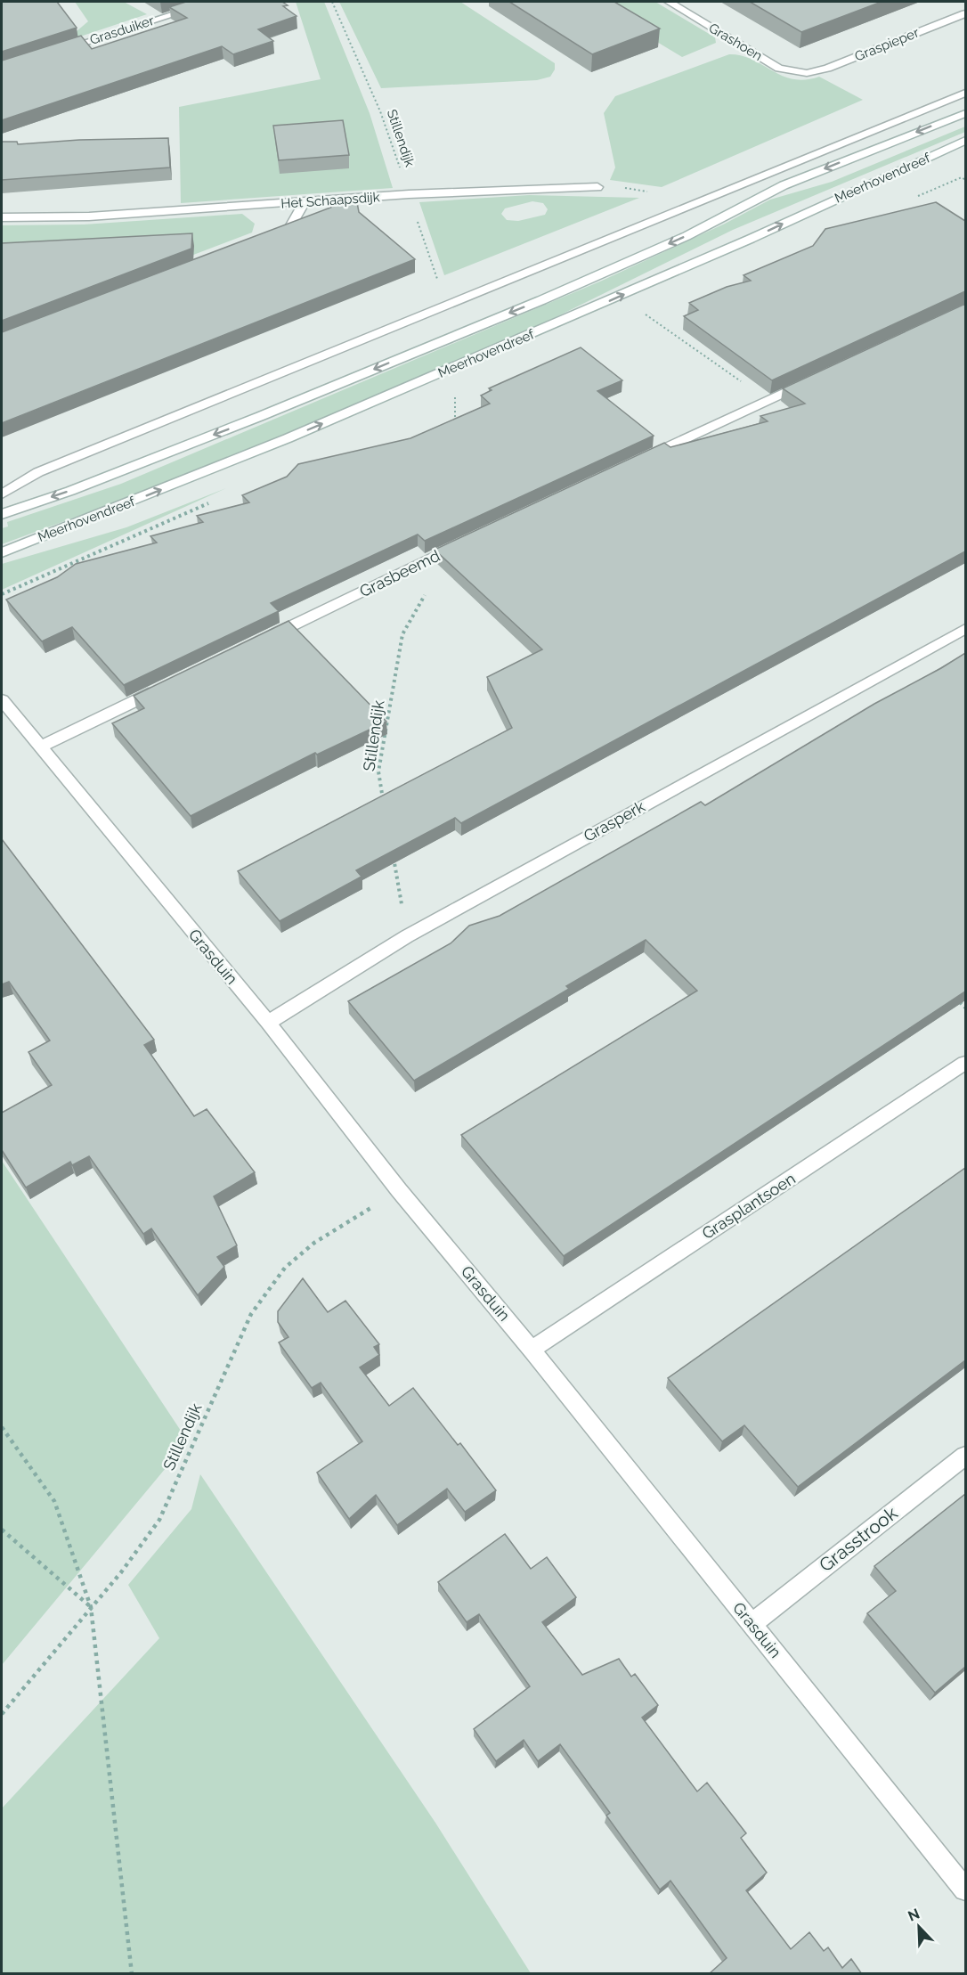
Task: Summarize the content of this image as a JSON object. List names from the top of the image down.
{
  "streets": {
    "street": [
      "Grasduiker",
      "Grashoen",
      "Graspieper",
      "Meerhovendreef",
      "Het Schaapsdijk",
      "Grasbeemd",
      "Grasperk",
      "Grasduin",
      "Grasplantsoen",
      "Grasstrook"
    ],
    "path": ["Stillendijk"]
  },
  "crossings": [
    ["Grashoen", "Graspieper"],
    ["Stillendijk", "Het Schaapsdijk"],
    ["Stillendijk", "Grasbeemd"],
    ["Stillendijk", "Grasduin"],
    ["Grasperk", "Grasduin"],
    ["Grasduin", "Grasplantsoen"],
    ["Grasduin", "Grasstrook"]
  ],
  "north": "top left"
}
